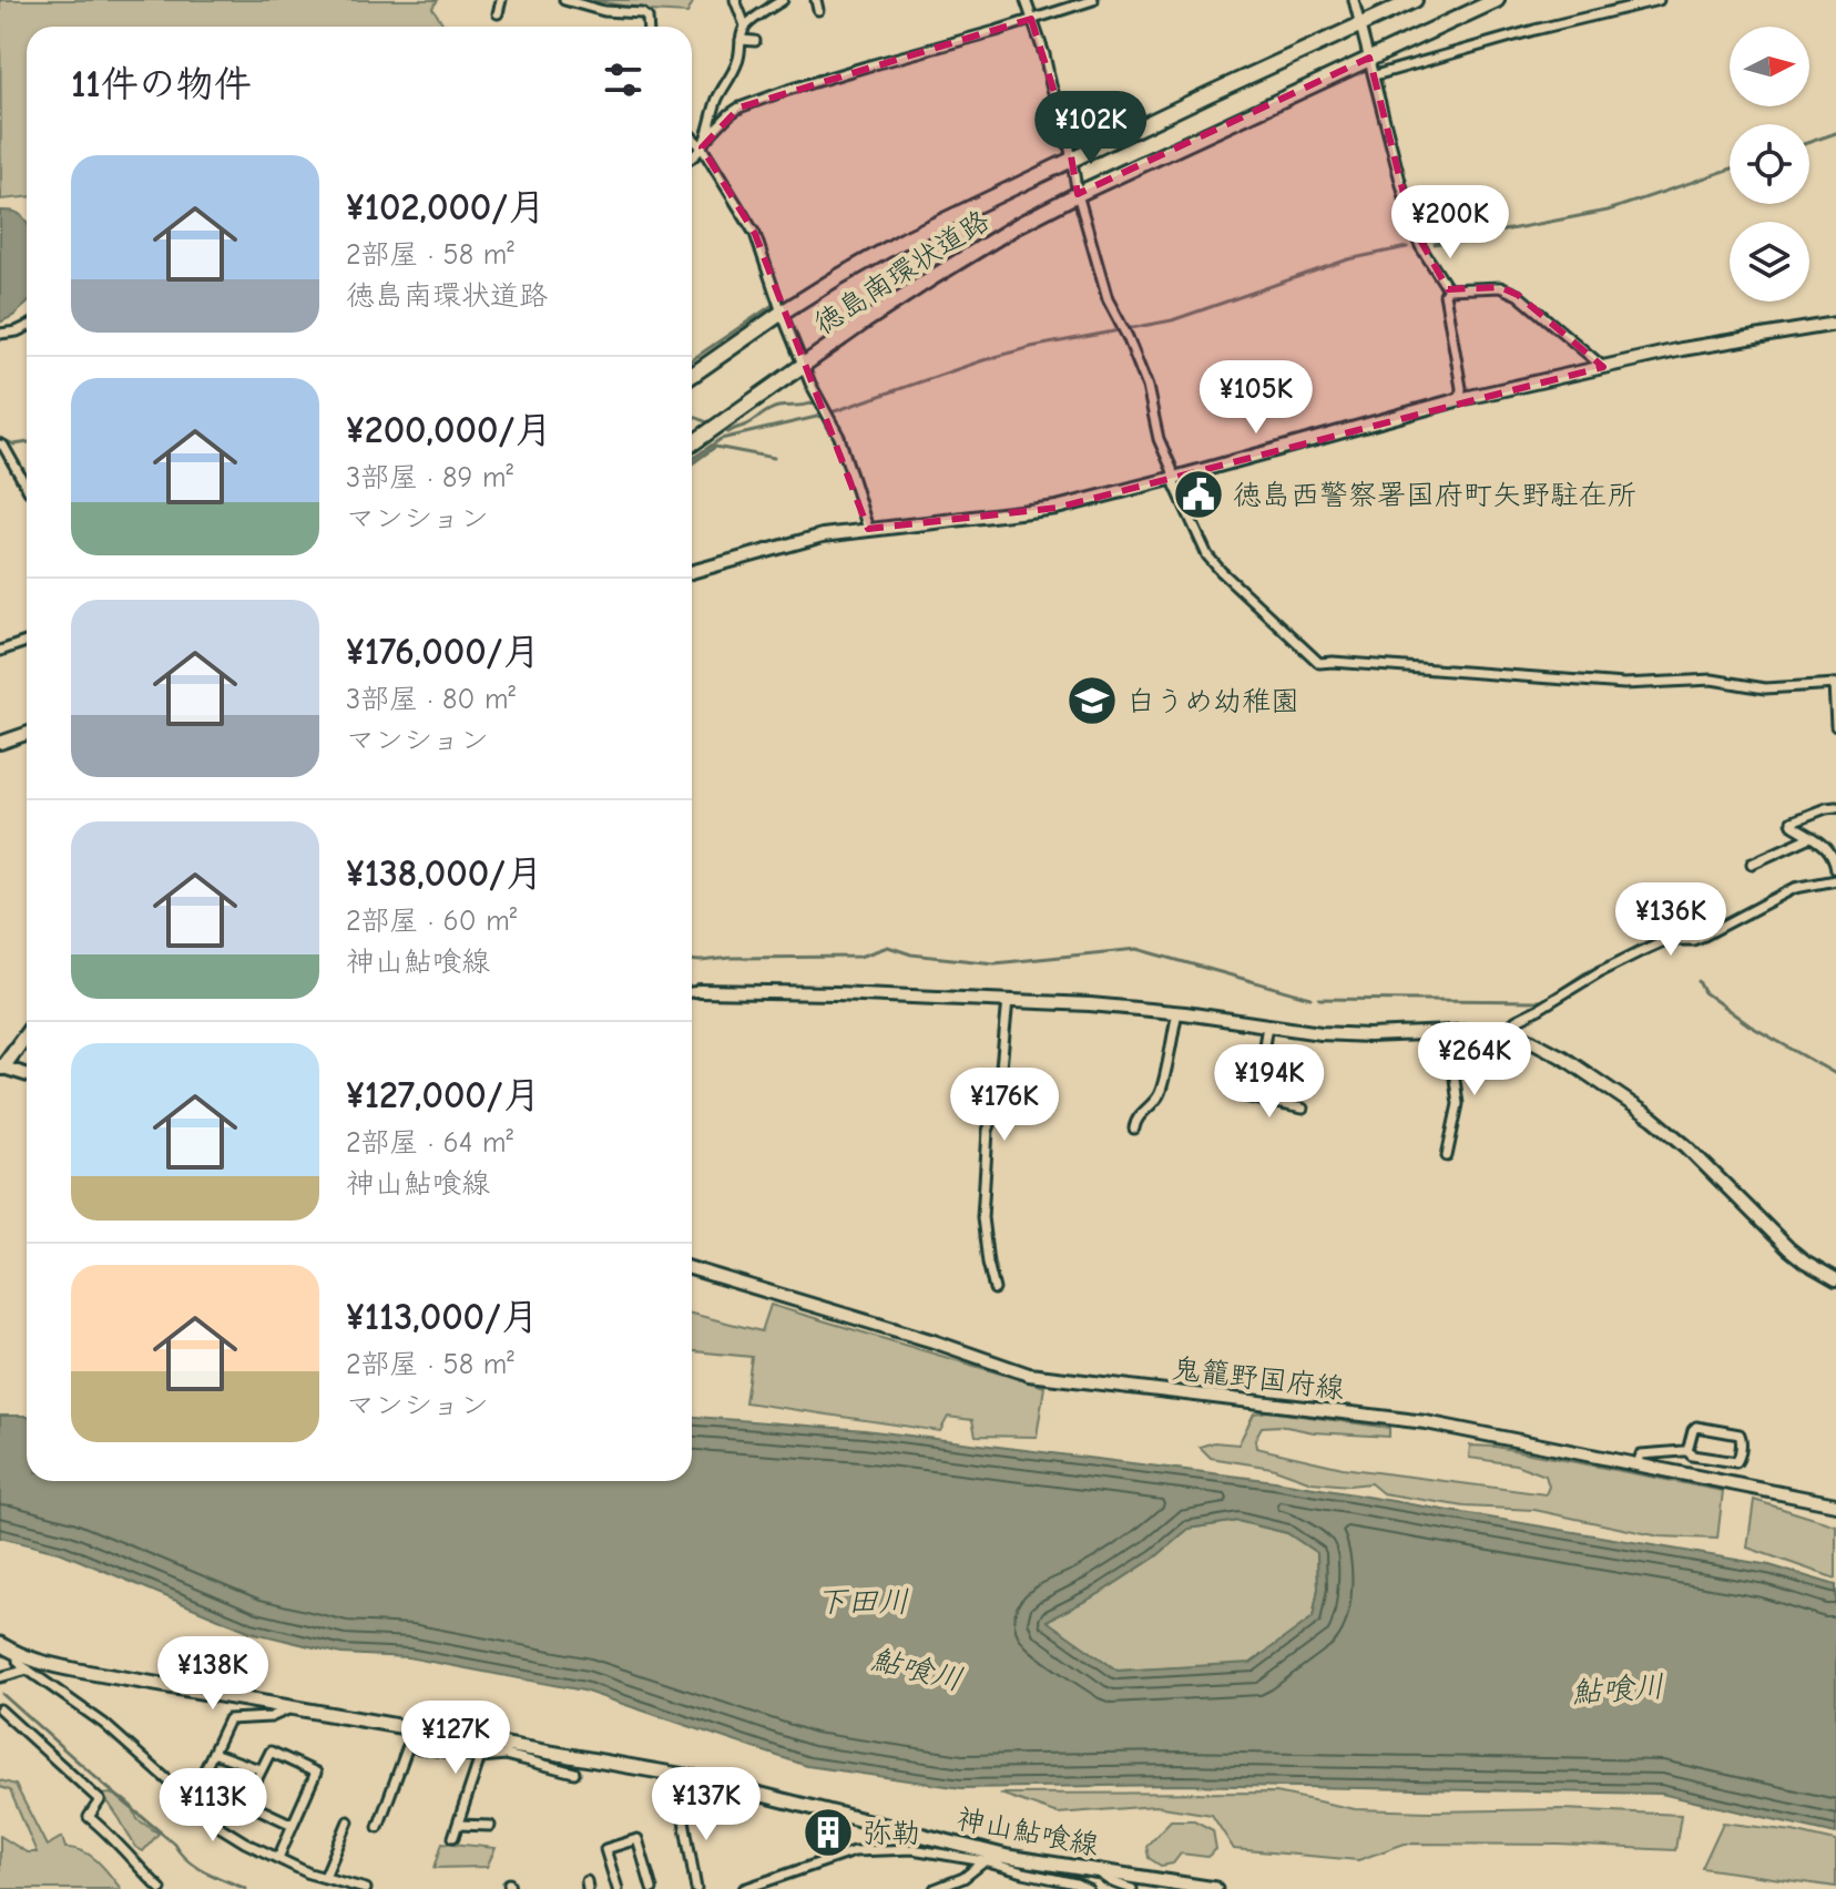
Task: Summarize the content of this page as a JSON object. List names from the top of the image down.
{
  "streets": {
    "highway": ["徳島南環状道路"],
    "main road": ["神山鮎喰線"],
    "street": ["鬼籠野国府線"]
  },
  "water": ["下田川", "鮎喰川"],
  "places": {
    "public building": ["徳島西警察署国府町矢野駐在所"],
    "school or university": ["白うめ幼稚園"],
    "building": ["弥勒"]
  },
  "north": "right",
  "page": {
    "heading": "11件の物件",
    "price": [
      "¥102K",
      "¥200K",
      "¥105K",
      "¥136K",
      "¥264K",
      "¥194K",
      "¥176K",
      "¥138K",
      "¥127K",
      "¥137K",
      "¥113K"
    ],
    "list": [
      {
        "name": "¥102,000/月",
        "note": "2部屋 · 58 m² · 徳島南環状道路"
      },
      {
        "name": "¥200,000/月",
        "note": "3部屋 · 89 m² · マンション"
      },
      {
        "name": "¥176,000/月",
        "note": "3部屋 · 80 m² · マンション"
      },
      {
        "name": "¥138,000/月",
        "note": "2部屋 · 60 m² · 神山鮎喰線"
      },
      {
        "name": "¥127,000/月",
        "note": "2部屋 · 64 m² · 神山鮎喰線"
      },
      {
        "name": "¥113,000/月",
        "note": "2部屋 · 58 m² · マンション"
      }
    ]
  }
}
